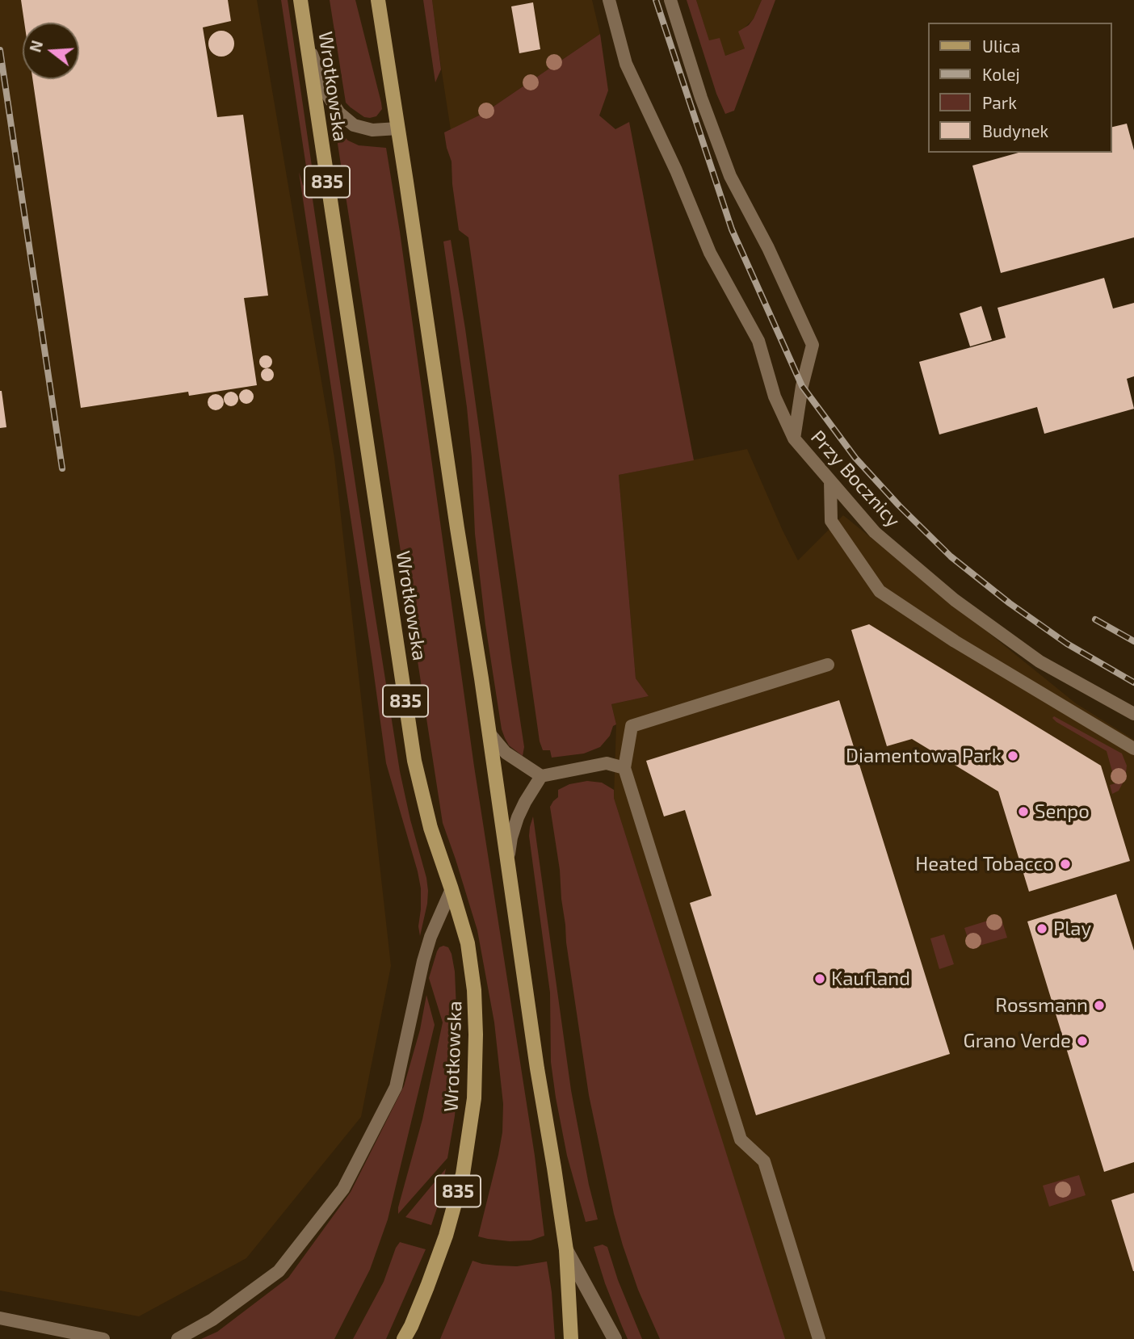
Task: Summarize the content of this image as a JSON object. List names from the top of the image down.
{
  "streets": {
    "main road": ["Wrotkowska", "835"],
    "lane": ["Przy Bocznicy"]
  },
  "places": [
    "Diamentowa Park",
    "Senpo",
    "Heated Tobacco",
    "Play",
    "Kaufland",
    "Rossmann",
    "Grano Verde"
  ],
  "legend": [
    "Ulica",
    "Kolej",
    "Park",
    "Budynek"
  ],
  "north": "left"
}
